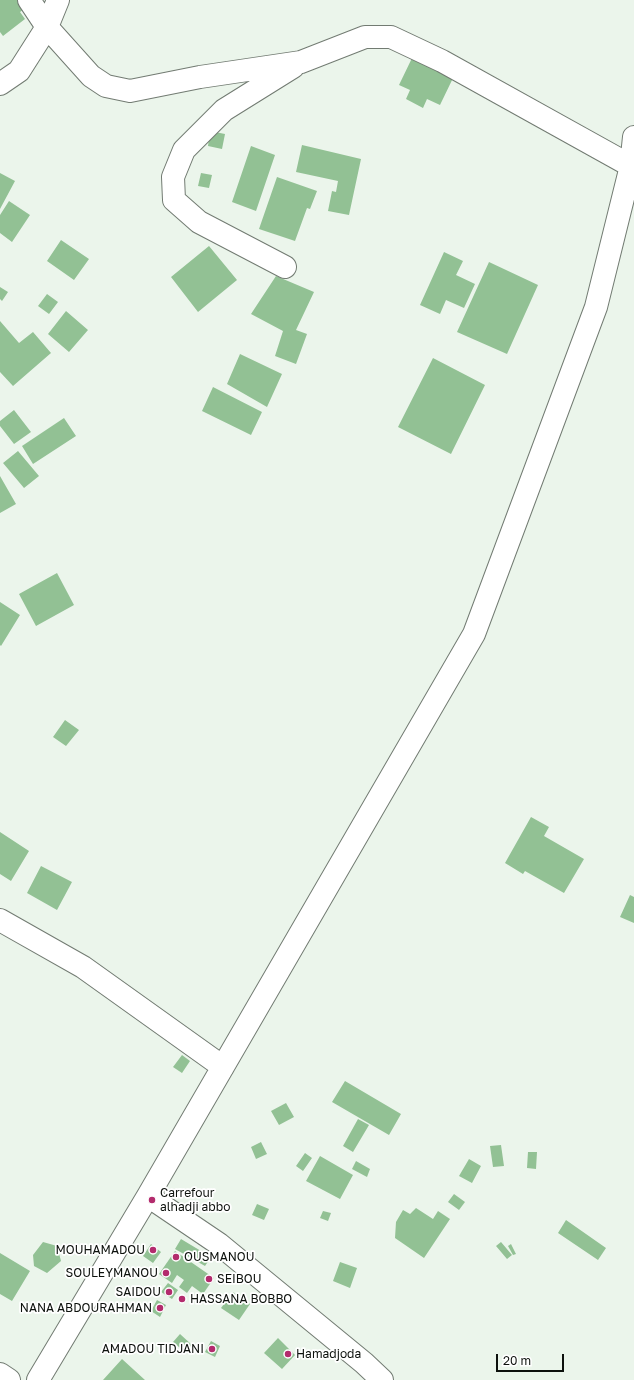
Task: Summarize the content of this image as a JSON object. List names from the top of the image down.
{
  "places": [
    "Carrefour alhadji abbo",
    "MOUHAMADOU",
    "OUSMANOU",
    "SOULEYMANOU",
    "SEIBOU",
    "SAIDOU",
    "HASSANA BOBBO",
    "NANA ABDOURAHMAN",
    "AMADOU TIDJANI",
    "Hamadjoda"
  ],
  "scale_bar": "20 m"
}
